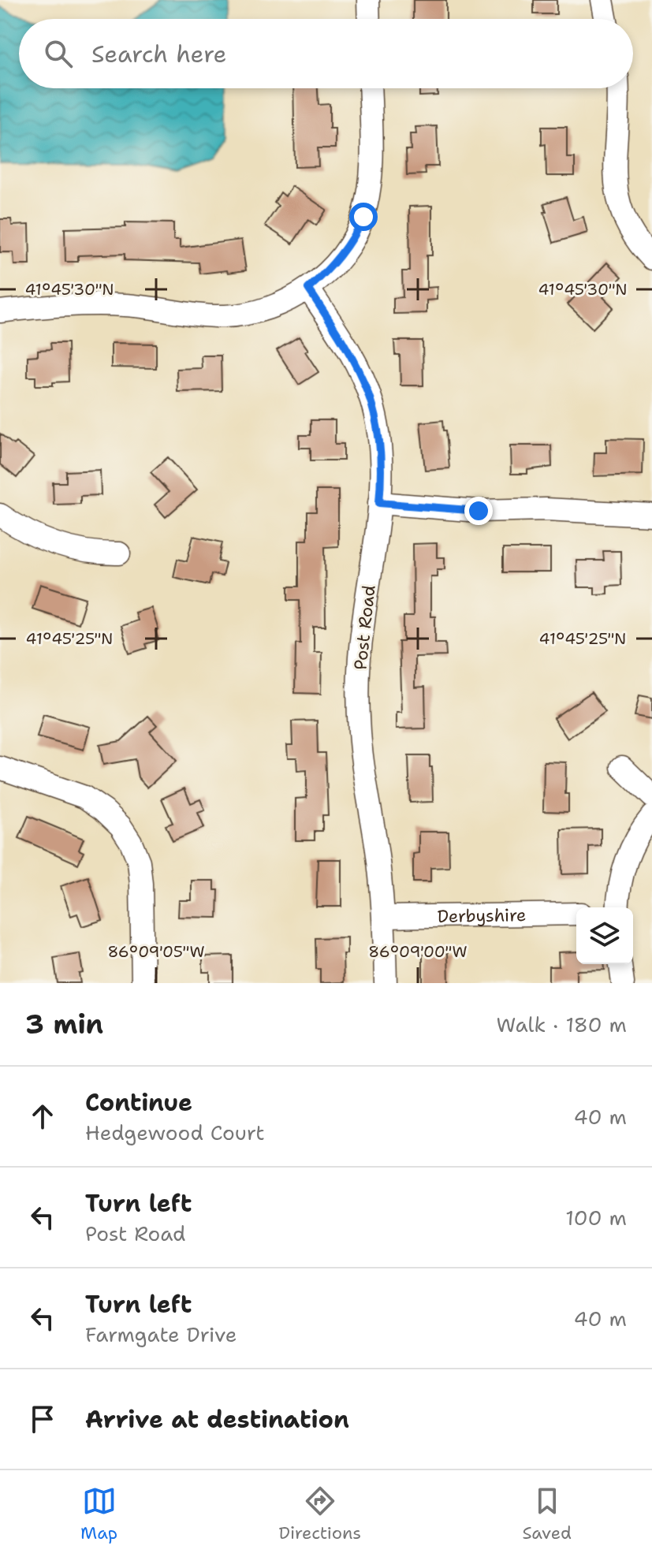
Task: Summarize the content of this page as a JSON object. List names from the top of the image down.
{
  "streets": {
    "street": ["Post Road", "Derbyshire"]
  },
  "crossings": [
    ["Post Road", "Derbyshire"]
  ],
  "page": {
    "search": "Search here",
    "heading": ["3 min", "Walk · 180 m"],
    "list": [
      ["Continue", "Hedgewood Court", "40 m"],
      ["Turn left", "Post Road", "100 m"],
      ["Turn left", "Farmgate Drive", "40 m"],
      "Arrive at destination"
    ],
    "nav": ["Map", "Directions", "Saved"]
  },
  "coordinates": [
    "41°45'30\"N",
    "41°45'25\"N",
    "86°09'05\"W",
    "86°09'00\"W"
  ]
}
